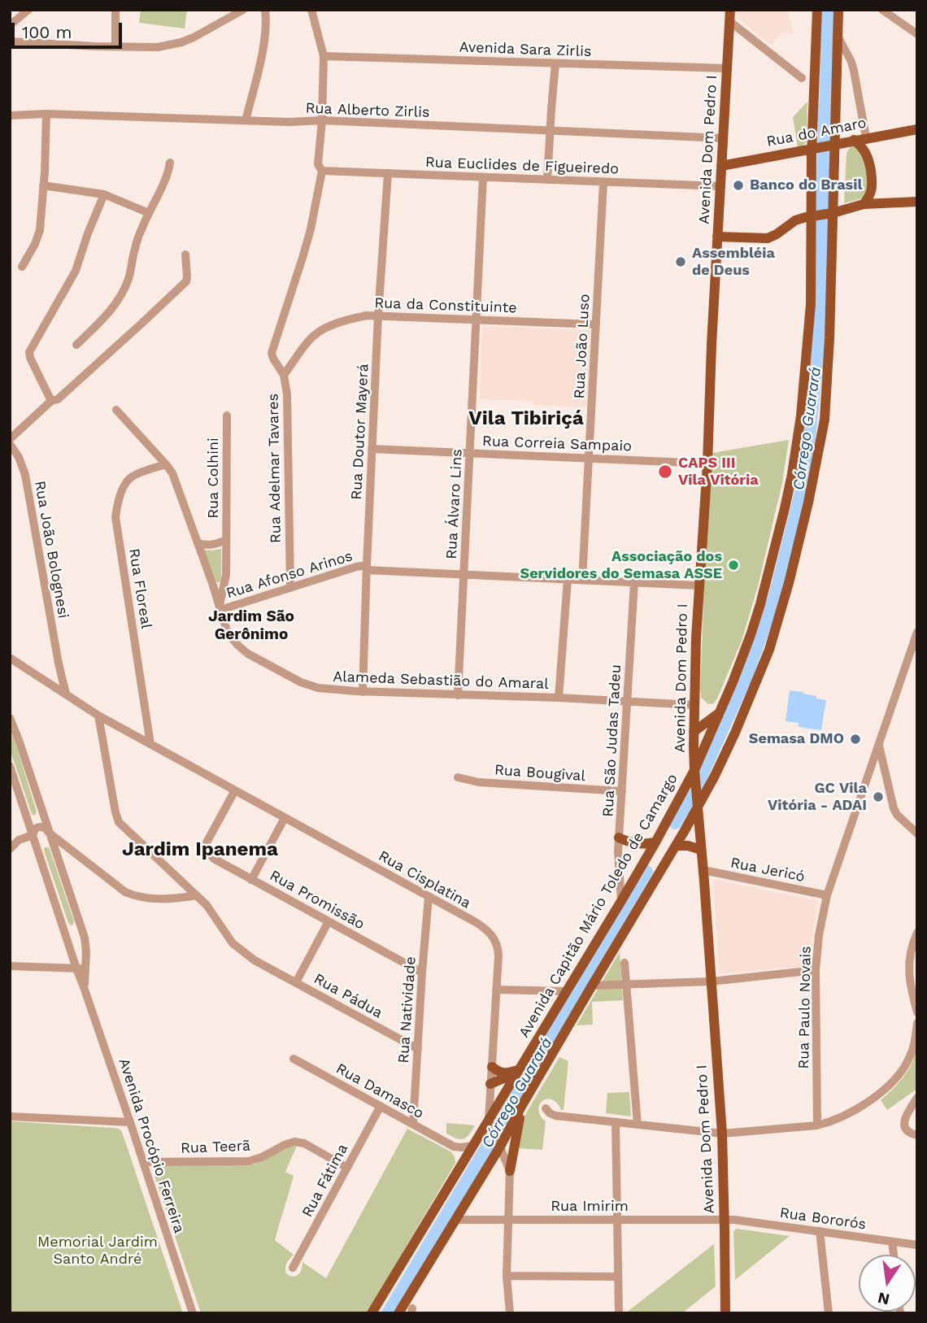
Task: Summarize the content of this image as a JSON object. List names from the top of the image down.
{
  "streets": {
    "main road": ["Rua do Amaro", "Avenida Dom Pedro I", "Avenida Capitão Mário Toledo de Camargo"],
    "street": [
      "Avenida Sara Zirlis",
      "Rua Alberto Zirlis",
      "Rua Euclides de Figueiredo",
      "Rua da Constituinte",
      "Rua João Luso",
      "Rua Doutor Mayerá",
      "Rua Correia Sampaio",
      "Rua Adelmar Tavares",
      "Rua Colhini",
      "Rua Álvaro Lins",
      "Rua João Bolognesi",
      "Rua Afonso Arinos",
      "Rua Floreal",
      "Alameda Sebastião do Amaral",
      "Rua São Judas Tadeu",
      "Rua Bougival",
      "Rua Jericó",
      "Rua Cisplatina",
      "Rua Promissão",
      "Rua Pádua",
      "Rua Paulo Novais",
      "Rua Natividade",
      "Rua Damasco",
      "Avenida Procópio Ferreira",
      "Rua Teerã",
      "Rua Fátima",
      "Rua Imirim",
      "Rua Bororós"
    ]
  },
  "crossings": [
    ["Avenida Sara Zirlis", "Avenida Dom Pedro I"],
    ["Avenida Sara Zirlis", "Rua Adelmar Tavares"],
    ["Rua Alberto Zirlis", "Avenida Dom Pedro I"],
    ["Rua Alberto Zirlis", "Rua Adelmar Tavares"],
    ["Rua do Amaro", "Avenida Dom Pedro I"],
    ["Rua do Amaro", "Avenida Capitão Mário Toledo de Camargo"],
    ["Avenida Dom Pedro I", "Rua Euclides de Figueiredo"],
    ["Avenida Dom Pedro I", "Rua Correia Sampaio"],
    ["Avenida Dom Pedro I", "Rua Afonso Arinos"],
    ["Avenida Dom Pedro I", "Alameda Sebastião do Amaral"],
    ["Avenida Dom Pedro I", "Rua Jericó"],
    ["Avenida Dom Pedro I", "Avenida Capitão Mário Toledo de Camargo"],
    ["Avenida Dom Pedro I", "Rua Imirim"],
    ["Avenida Dom Pedro I", "Rua Bororós"],
    ["Rua Euclides de Figueiredo", "Rua João Luso"],
    ["Rua Euclides de Figueiredo", "Rua Doutor Mayerá"],
    ["Rua Euclides de Figueiredo", "Rua Adelmar Tavares"],
    ["Rua Euclides de Figueiredo", "Rua Álvaro Lins"],
    ["Rua da Constituinte", "Rua João Luso"],
    ["Rua da Constituinte", "Rua Doutor Mayerá"],
    ["Rua da Constituinte", "Rua Adelmar Tavares"],
    ["Rua da Constituinte", "Rua Álvaro Lins"],
    ["Rua João Luso", "Rua Correia Sampaio"],
    ["Rua João Luso", "Rua Afonso Arinos"],
    ["Rua Doutor Mayerá", "Rua Correia Sampaio"],
    ["Rua Doutor Mayerá", "Rua Afonso Arinos"],
    ["Rua Doutor Mayerá", "Alameda Sebastião do Amaral"],
    ["Rua Correia Sampaio", "Rua Álvaro Lins"],
    ["Rua Adelmar Tavares", "Rua Afonso Arinos"],
    ["Rua Colhini", "Rua Afonso Arinos"],
    ["Rua Colhini", "Alameda Sebastião do Amaral"],
    ["Rua Álvaro Lins", "Rua Afonso Arinos"],
    ["Rua Álvaro Lins", "Alameda Sebastião do Amaral"],
    ["Rua João Bolognesi", "Rua Cisplatina"],
    ["Rua Afonso Arinos", "Alameda Sebastião do Amaral"],
    ["Rua Afonso Arinos", "Rua São Judas Tadeu"],
    ["Rua Floreal", "Alameda Sebastião do Amaral"],
    ["Rua Floreal", "Rua Cisplatina"],
    ["Alameda Sebastião do Amaral", "Rua São Judas Tadeu"],
    ["Rua São Judas Tadeu", "Rua Bougival"],
    ["Rua São Judas Tadeu", "Avenida Capitão Mário Toledo de Camargo"],
    ["Rua Jericó", "Rua Paulo Novais"],
    ["Rua Cisplatina", "Rua Promissão"],
    ["Rua Cisplatina", "Avenida Capitão Mário Toledo de Camargo"],
    ["Rua Cisplatina", "Rua Pádua"],
    ["Rua Cisplatina", "Rua Natividade"],
    ["Rua Cisplatina", "Rua Imirim"],
    ["Rua Promissão", "Rua Natividade"],
    ["Avenida Capitão Mário Toledo de Camargo", "Rua Imirim"],
    ["Rua Pádua", "Rua Natividade"],
    ["Rua Natividade", "Rua Damasco"],
    ["Rua Damasco", "Rua Fátima"],
    ["Avenida Procópio Ferreira", "Rua Teerã"],
    ["Rua Teerã", "Rua Fátima"],
    ["Rua Imirim", "Rua Bororós"]
  ],
  "districts": ["Vila Tibiriçá", "Jardim São Gerônimo", "Jardim Ipanema"],
  "water": ["Córrego Guarará"],
  "parks": ["Memorial Jardim Santo André"],
  "places": [
    "Banco do Brasil",
    "Assembléia de Deus",
    "CAPS III Vila Vitória",
    "Associação dos Servidores do Semasa ASSE",
    "Semasa DMO",
    "GC Vila Vitória - ADAI"
  ],
  "scale_bar": "100 m",
  "north": "bottom"
}
